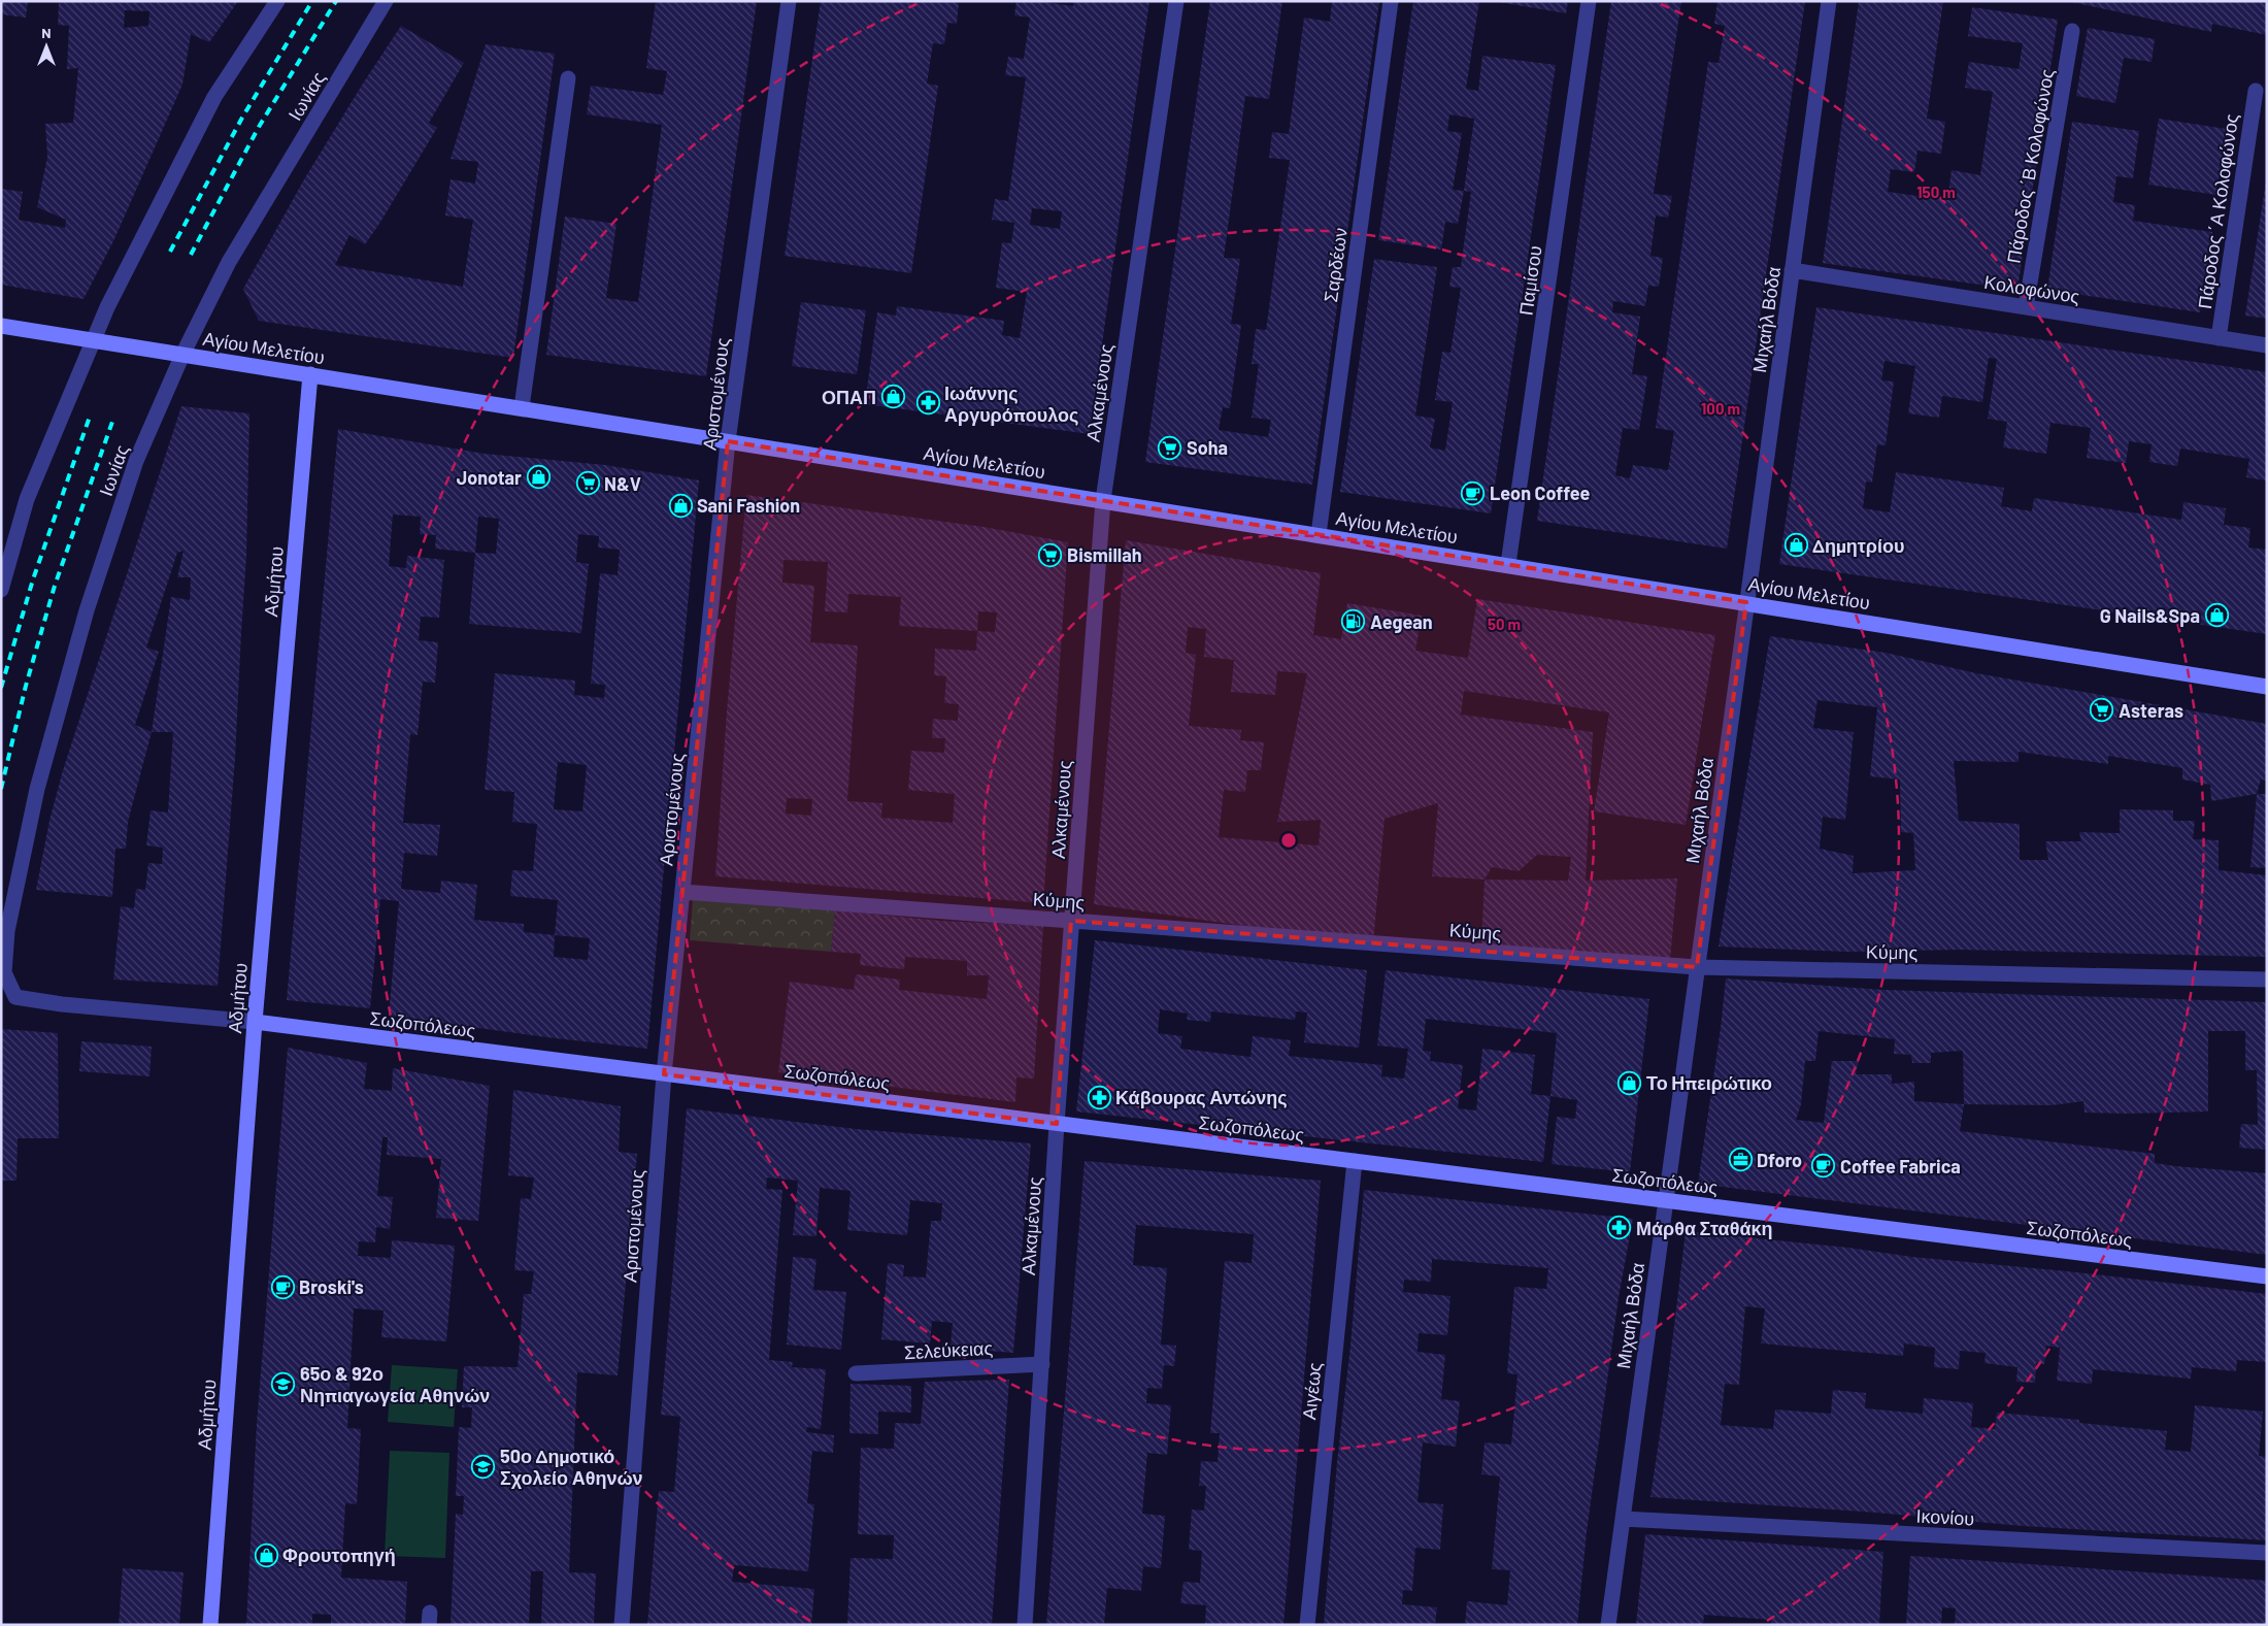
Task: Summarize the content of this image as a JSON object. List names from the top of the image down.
{
  "streets": {
    "street": [
      "Ιωνίας",
      "Πάροδος ΄Β Κολοφώνος",
      "Πάροδος ΄Α Κολοφώνος",
      "Σαρδέων",
      "Παμίσου",
      "Κολοφώνος",
      "Μιχαήλ Βόδα",
      "Αγίου Μελετίου",
      "Αλκαμένους",
      "Αριστομένους",
      "Αδμήτου",
      "Κύμης",
      "Σωζοπόλεως",
      "Σελεύκειας",
      "Αιγέως",
      "Ικονίου"
    ]
  },
  "crossings": [
    ["Ιωνίας", "Αγίου Μελετίου"],
    ["Ιωνίας", "Σωζοπόλεως"],
    ["Πάροδος ΄Β Κολοφώνος", "Κολοφώνος"],
    ["Πάροδος ΄Α Κολοφώνος", "Κολοφώνος"],
    ["Σαρδέων", "Αγίου Μελετίου"],
    ["Παμίσου", "Αγίου Μελετίου"],
    ["Κολοφώνος", "Μιχαήλ Βόδα"],
    ["Μιχαήλ Βόδα", "Αγίου Μελετίου"],
    ["Μιχαήλ Βόδα", "Κύμης"],
    ["Μιχαήλ Βόδα", "Σωζοπόλεως"],
    ["Μιχαήλ Βόδα", "Ικονίου"],
    ["Αγίου Μελετίου", "Αλκαμένους"],
    ["Αγίου Μελετίου", "Αριστομένους"],
    ["Αγίου Μελετίου", "Αδμήτου"],
    ["Αλκαμένους", "Κύμης"],
    ["Αλκαμένους", "Σωζοπόλεως"],
    ["Αλκαμένους", "Σελεύκειας"],
    ["Αριστομένους", "Κύμης"],
    ["Αριστομένους", "Σωζοπόλεως"],
    ["Αδμήτου", "Σωζοπόλεως"],
    ["Σωζοπόλεως", "Αιγέως"]
  ],
  "places": {
    "shop": [
      "ΟΠΑΠ",
      "Jonotar",
      "Sani Fashion",
      "Δημητρίου",
      "G Nails&Spa",
      "Το Ηπειρώτικο",
      "Φρουτοπηγή"
    ],
    "pharmacy": ["Ιωάννης Αργυρόπουλος", "Κάβουρας Αντώνης", "Μάρθα Σταθάκη"],
    "supermarket": [
      "Soha",
      "N&V",
      "Bismillah",
      "Asteras"
    ],
    "cafe": ["Leon Coffee", "Coffee Fabrica", "Broski's"],
    "fuel station": ["Aegean"],
    "office": ["Dforo"],
    "school or university": ["65ο & 92ο Νηπιαγωγεία Αθηνών", "50ο Δημοτικό Σχολείο Αθηνών"]
  },
  "north": "top",
  "rings": ["150 m", "100 m", "50 m"]
}
